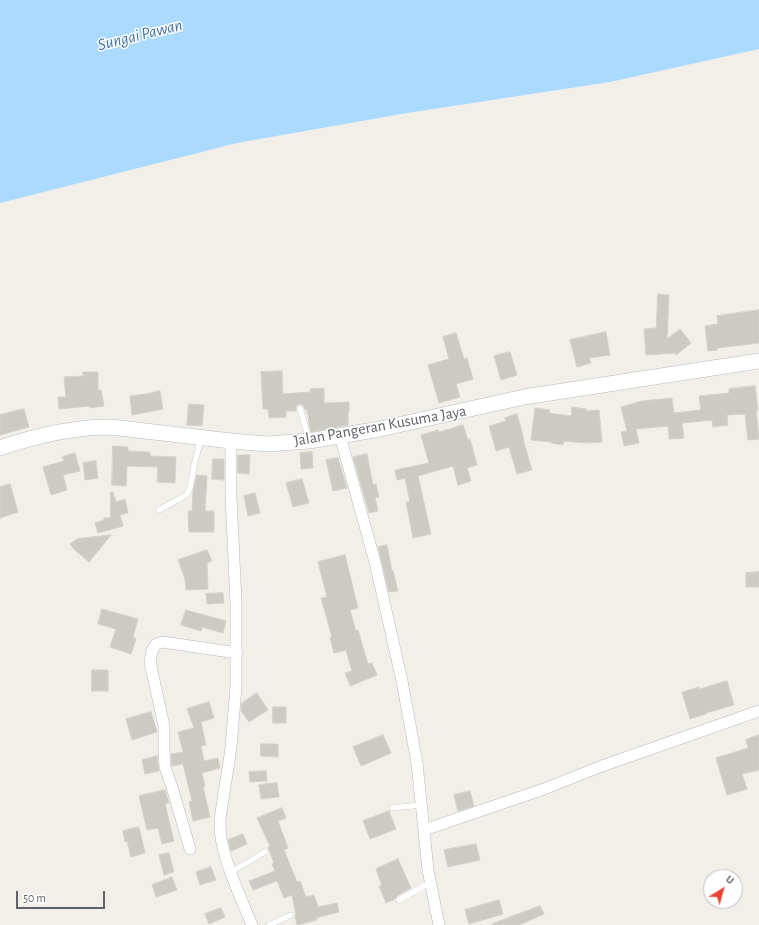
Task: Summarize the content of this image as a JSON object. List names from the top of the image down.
{
  "streets": {
    "street": ["Jalan Pangeran Kusuma Jaya"]
  },
  "water": ["Sungai Pawan"],
  "scale_bar": "50 m",
  "north": "top right"
}
